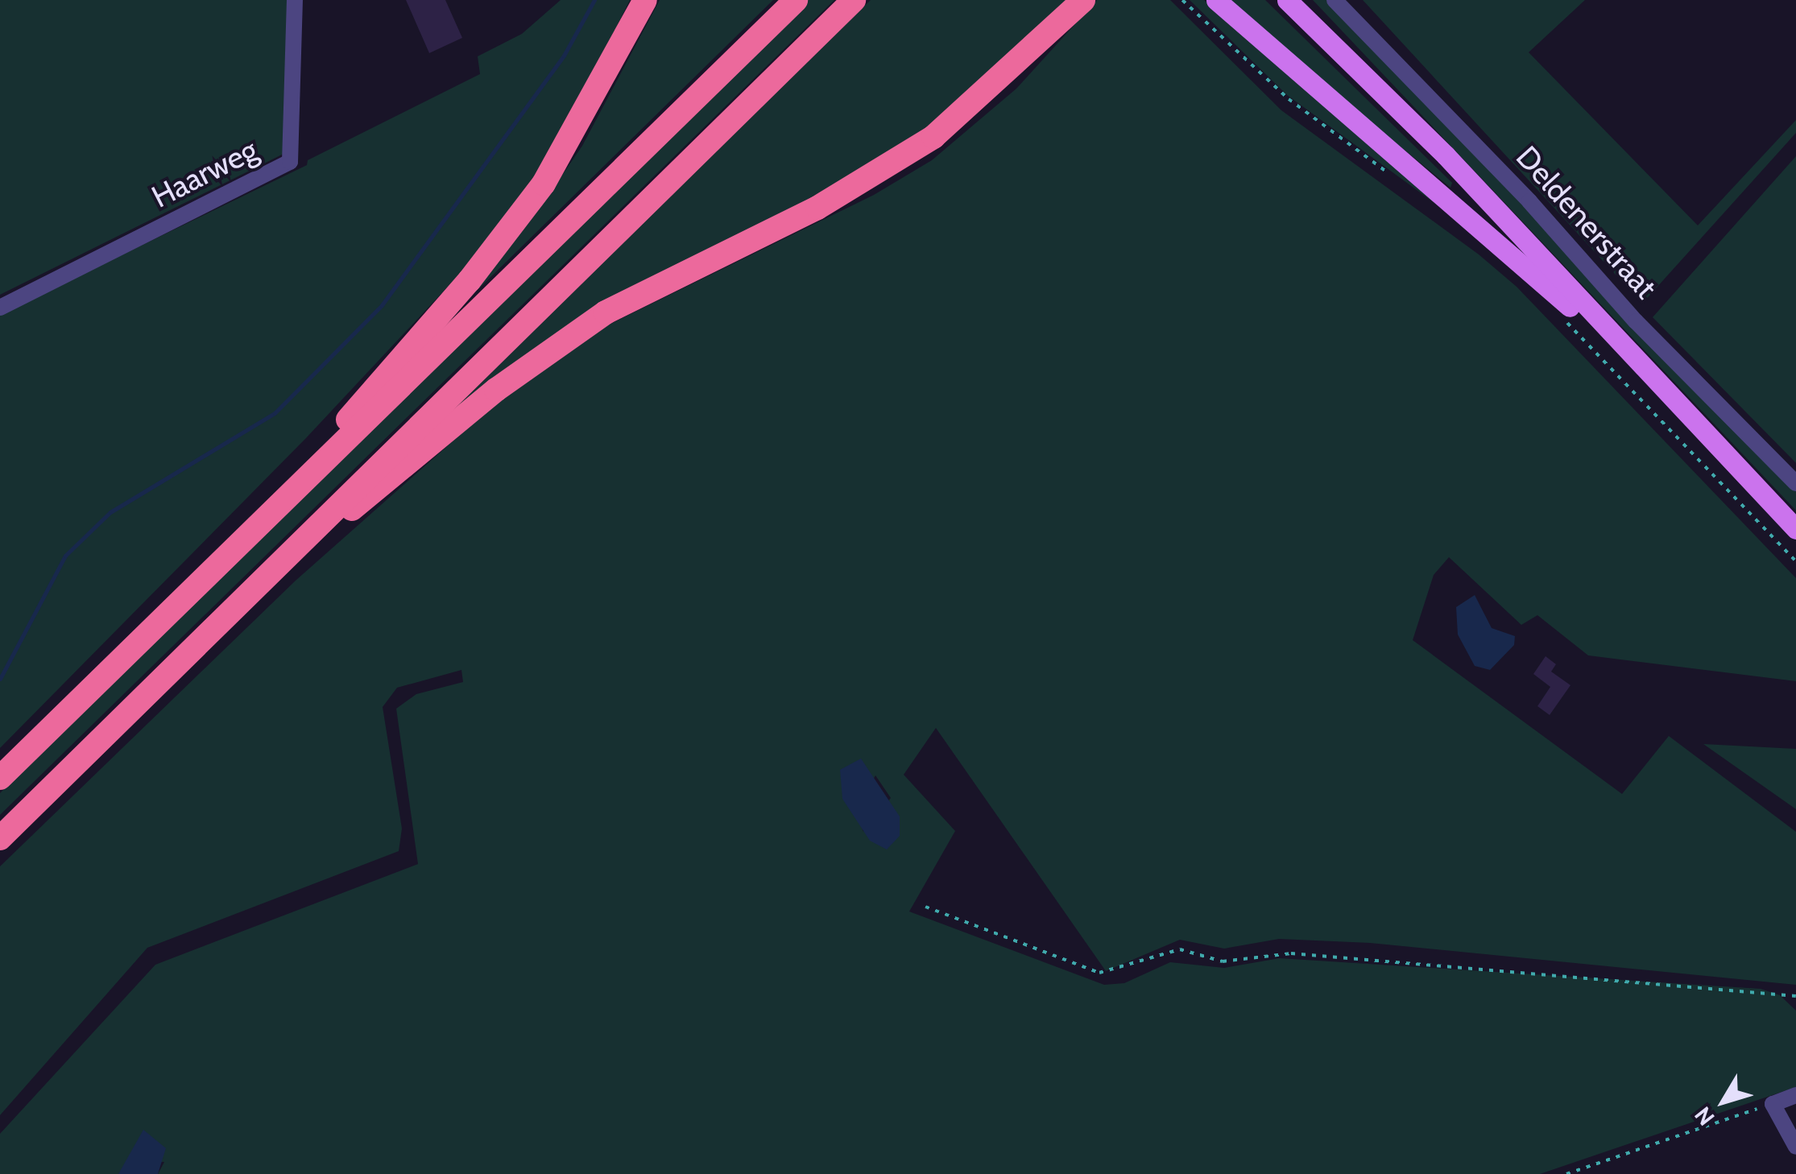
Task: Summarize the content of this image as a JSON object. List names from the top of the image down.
{
  "streets": {
    "main road": ["Deldenerstraat"],
    "street": ["Haarweg"]
  },
  "north": "bottom left"
}
